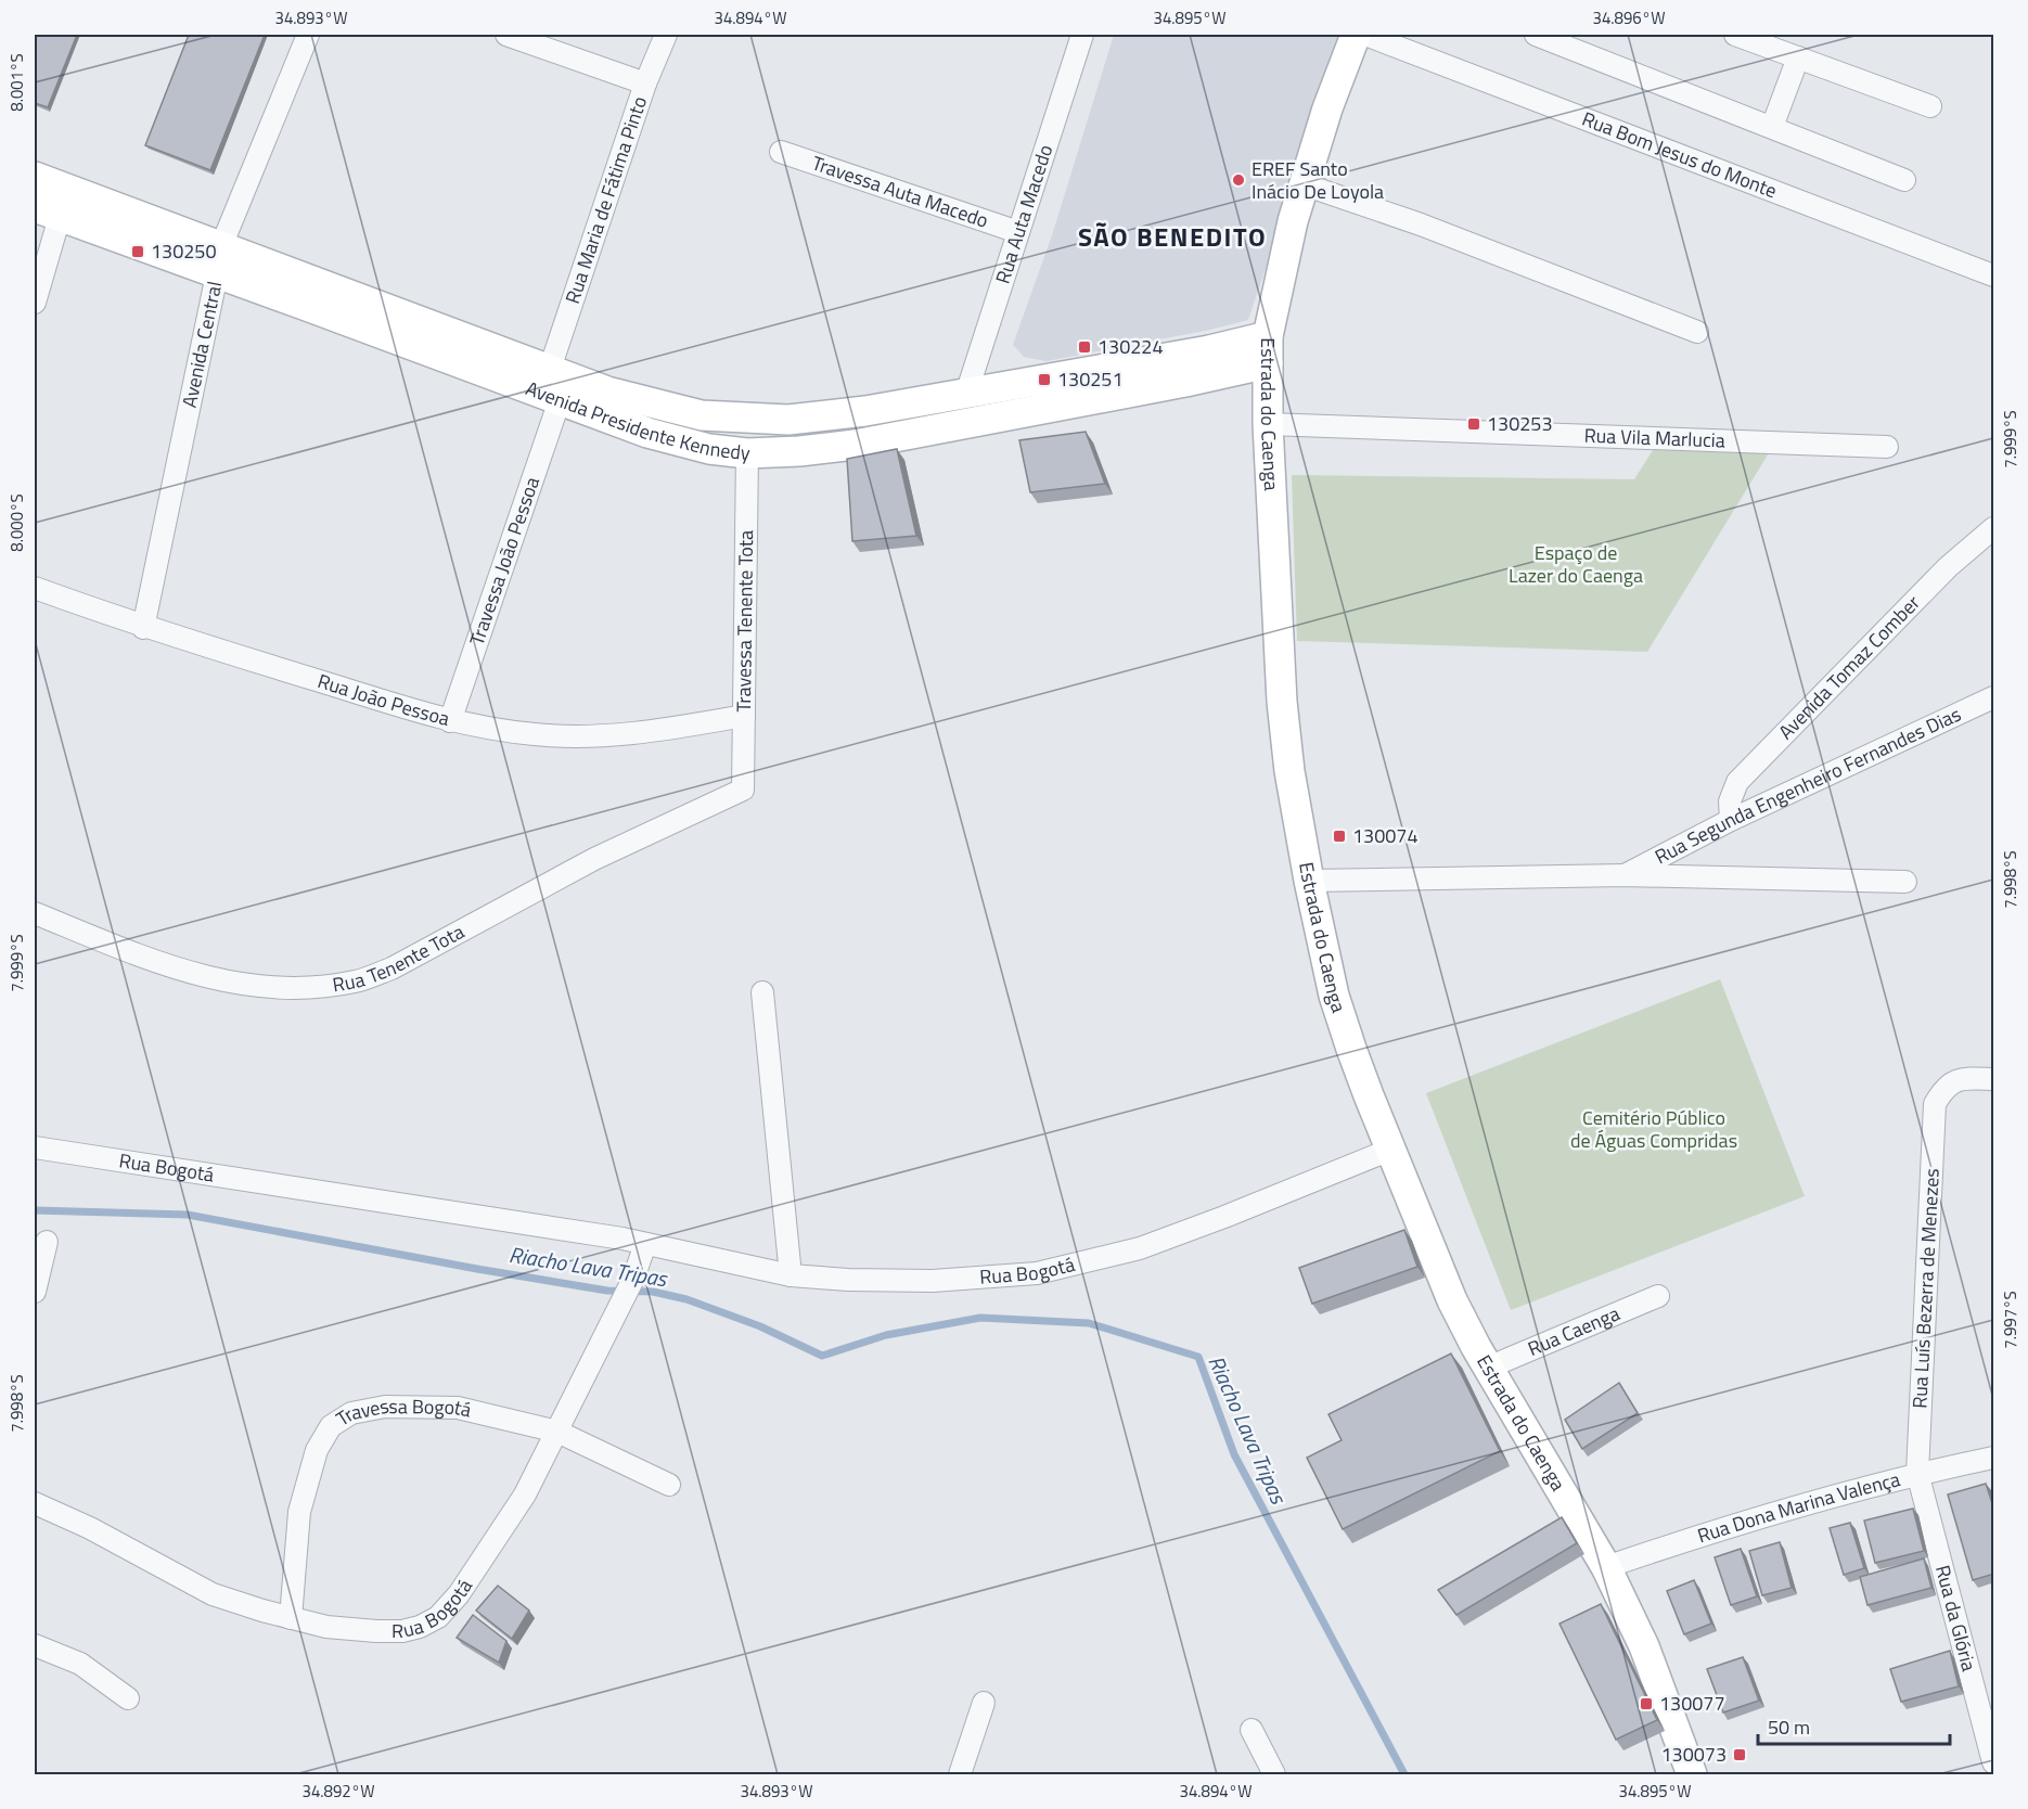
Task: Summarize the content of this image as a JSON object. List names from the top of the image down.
{
  "streets": {
    "main road": ["Estrada do Caenga", "Avenida Presidente Kennedy"],
    "street": [
      "Rua Bom Jesus do Monte",
      "Travessa Auta Macedo",
      "Rua Maria de Fátima Pinto",
      "Rua Auta Macedo",
      "Avenida Central",
      "Rua Vila Marlucia",
      "Travessa João Pessoa",
      "Travessa Tenente Tota",
      "Avenida Tomaz Comber",
      "Rua João Pessoa",
      "Rua Segunda Engenheiro Fernandes Dias",
      "Rua Tenente Tota",
      "Rua Bogotá",
      "Rua Luís Bezerra de Menezes",
      "Rua Caenga",
      "Travessa Bogotá",
      "Rua Dona Marina Valença",
      "Rua da Glória"
    ]
  },
  "crossings": [
    ["Travessa Auta Macedo", "Rua Auta Macedo"],
    ["Rua Maria de Fátima Pinto", "Avenida Presidente Kennedy"],
    ["Rua Auta Macedo", "Avenida Presidente Kennedy"],
    ["Avenida Central", "Avenida Presidente Kennedy"],
    ["Avenida Central", "Rua João Pessoa"],
    ["Estrada do Caenga", "Avenida Presidente Kennedy"],
    ["Estrada do Caenga", "Rua Vila Marlucia"],
    ["Estrada do Caenga", "Rua Segunda Engenheiro Fernandes Dias"],
    ["Estrada do Caenga", "Rua Bogotá"],
    ["Estrada do Caenga", "Rua Caenga"],
    ["Estrada do Caenga", "Rua Dona Marina Valença"],
    ["Avenida Presidente Kennedy", "Travessa João Pessoa"],
    ["Avenida Presidente Kennedy", "Travessa Tenente Tota"],
    ["Travessa João Pessoa", "Rua João Pessoa"],
    ["Travessa Tenente Tota", "Rua João Pessoa"],
    ["Travessa Tenente Tota", "Rua Tenente Tota"],
    ["Avenida Tomaz Comber", "Rua Segunda Engenheiro Fernandes Dias"],
    ["Rua Bogotá", "Travessa Bogotá"],
    ["Rua Luís Bezerra de Menezes", "Rua Dona Marina Valença"],
    ["Rua Luís Bezerra de Menezes", "Rua da Glória"],
    ["Rua Dona Marina Valença", "Rua da Glória"]
  ],
  "districts": ["SÃO BENEDITO"],
  "water": ["Riacho Lava Tripas"],
  "parks": ["Espaço de Lazer do Caenga", "Cemitério Público de Águas Compridas"],
  "places": {
    "other": ["EREF Santo Inácio De Loyola"],
    "transit": [
      "130250",
      "130224",
      "130251",
      "130253",
      "130074",
      "130077",
      "130073"
    ]
  },
  "scale_bar": "50 m",
  "coordinates": [
    "34.893°W",
    "34.894°W",
    "34.895°W",
    "34.896°W",
    "8.001°S",
    "7.999°S",
    "8.000°S",
    "7.998°S",
    "7.997°S",
    "34.892°W"
  ]
}
